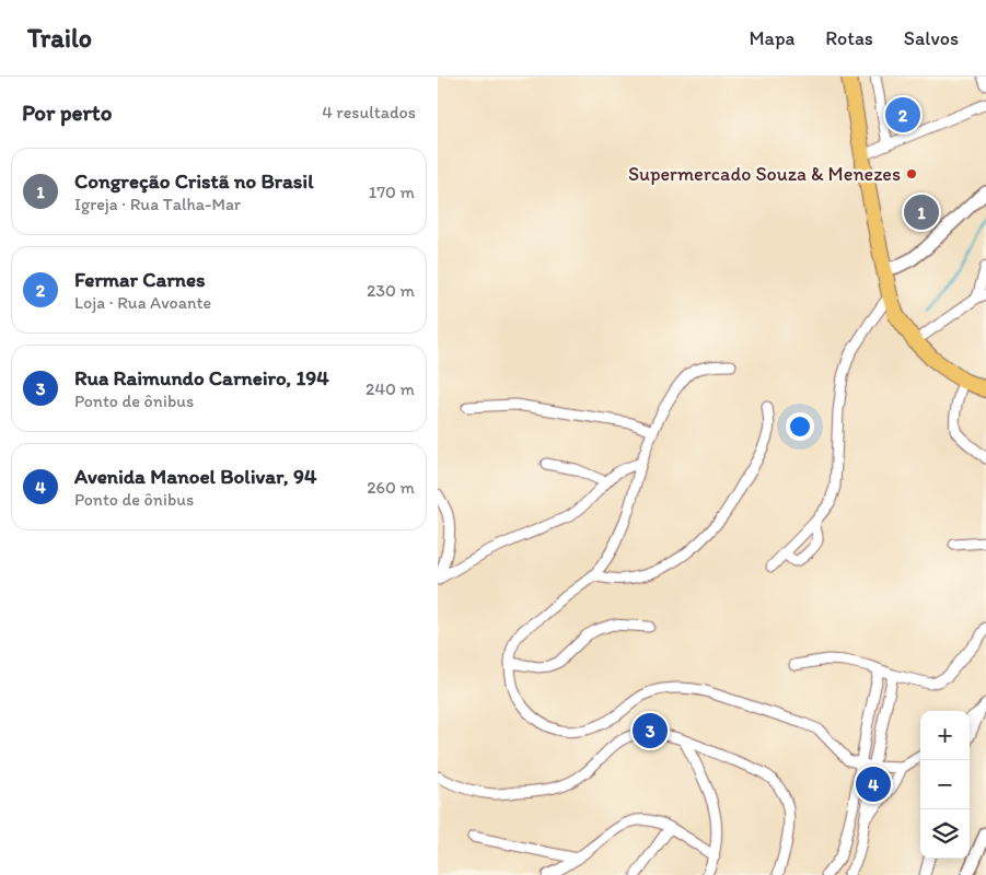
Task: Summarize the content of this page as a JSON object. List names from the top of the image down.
{
  "places": ["Supermercado Souza & Menezes"],
  "page": {
    "header": "Trailo",
    "nav": ["Mapa", "Rotas", "Salvos"],
    "heading": ["Por perto", "4 resultados"],
    "pins": [
      "2",
      "1",
      "3",
      "4"
    ],
    "list": [
      {
        "mark": "1",
        "name": "Congreção Cristã no Brasil",
        "note": "Igreja · Rua Talha-Mar",
        "value": "170 m"
      },
      {
        "mark": "2",
        "name": "Fermar Carnes",
        "note": "Loja · Rua Avoante",
        "value": "230 m"
      },
      {
        "mark": "3",
        "name": "Rua Raimundo Carneiro, 194",
        "note": "Ponto de ônibus",
        "value": "240 m"
      },
      {
        "mark": "4",
        "name": "Avenida Manoel Bolivar, 94",
        "note": "Ponto de ônibus",
        "value": "260 m"
      }
    ],
    "map_buttons": ["+", "−"]
  }
}
